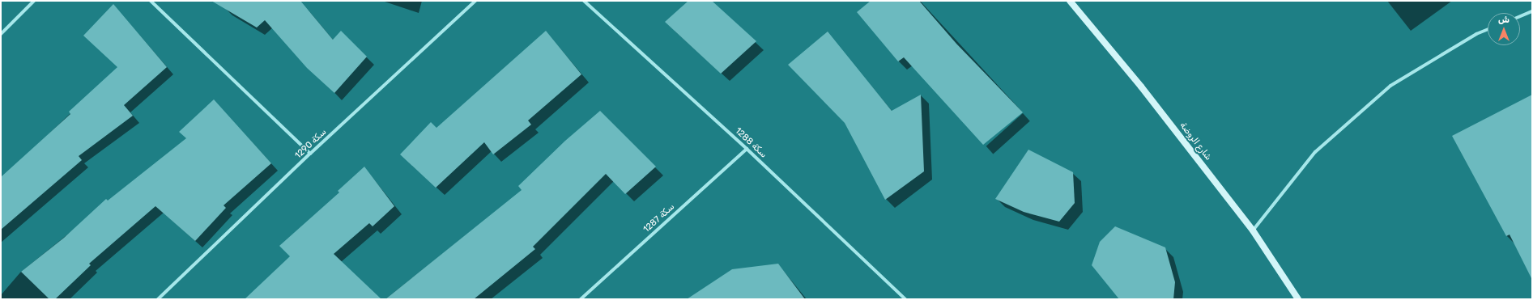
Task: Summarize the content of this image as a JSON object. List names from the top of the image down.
{
  "streets": {
    "main road": ["شارع الروضة"],
    "street": ["سكة 1288", "سكة 1290", "سكة 1287"]
  },
  "crossings": [
    ["سكة 1288", "سكة 1287"]
  ],
  "north": "top"
}
